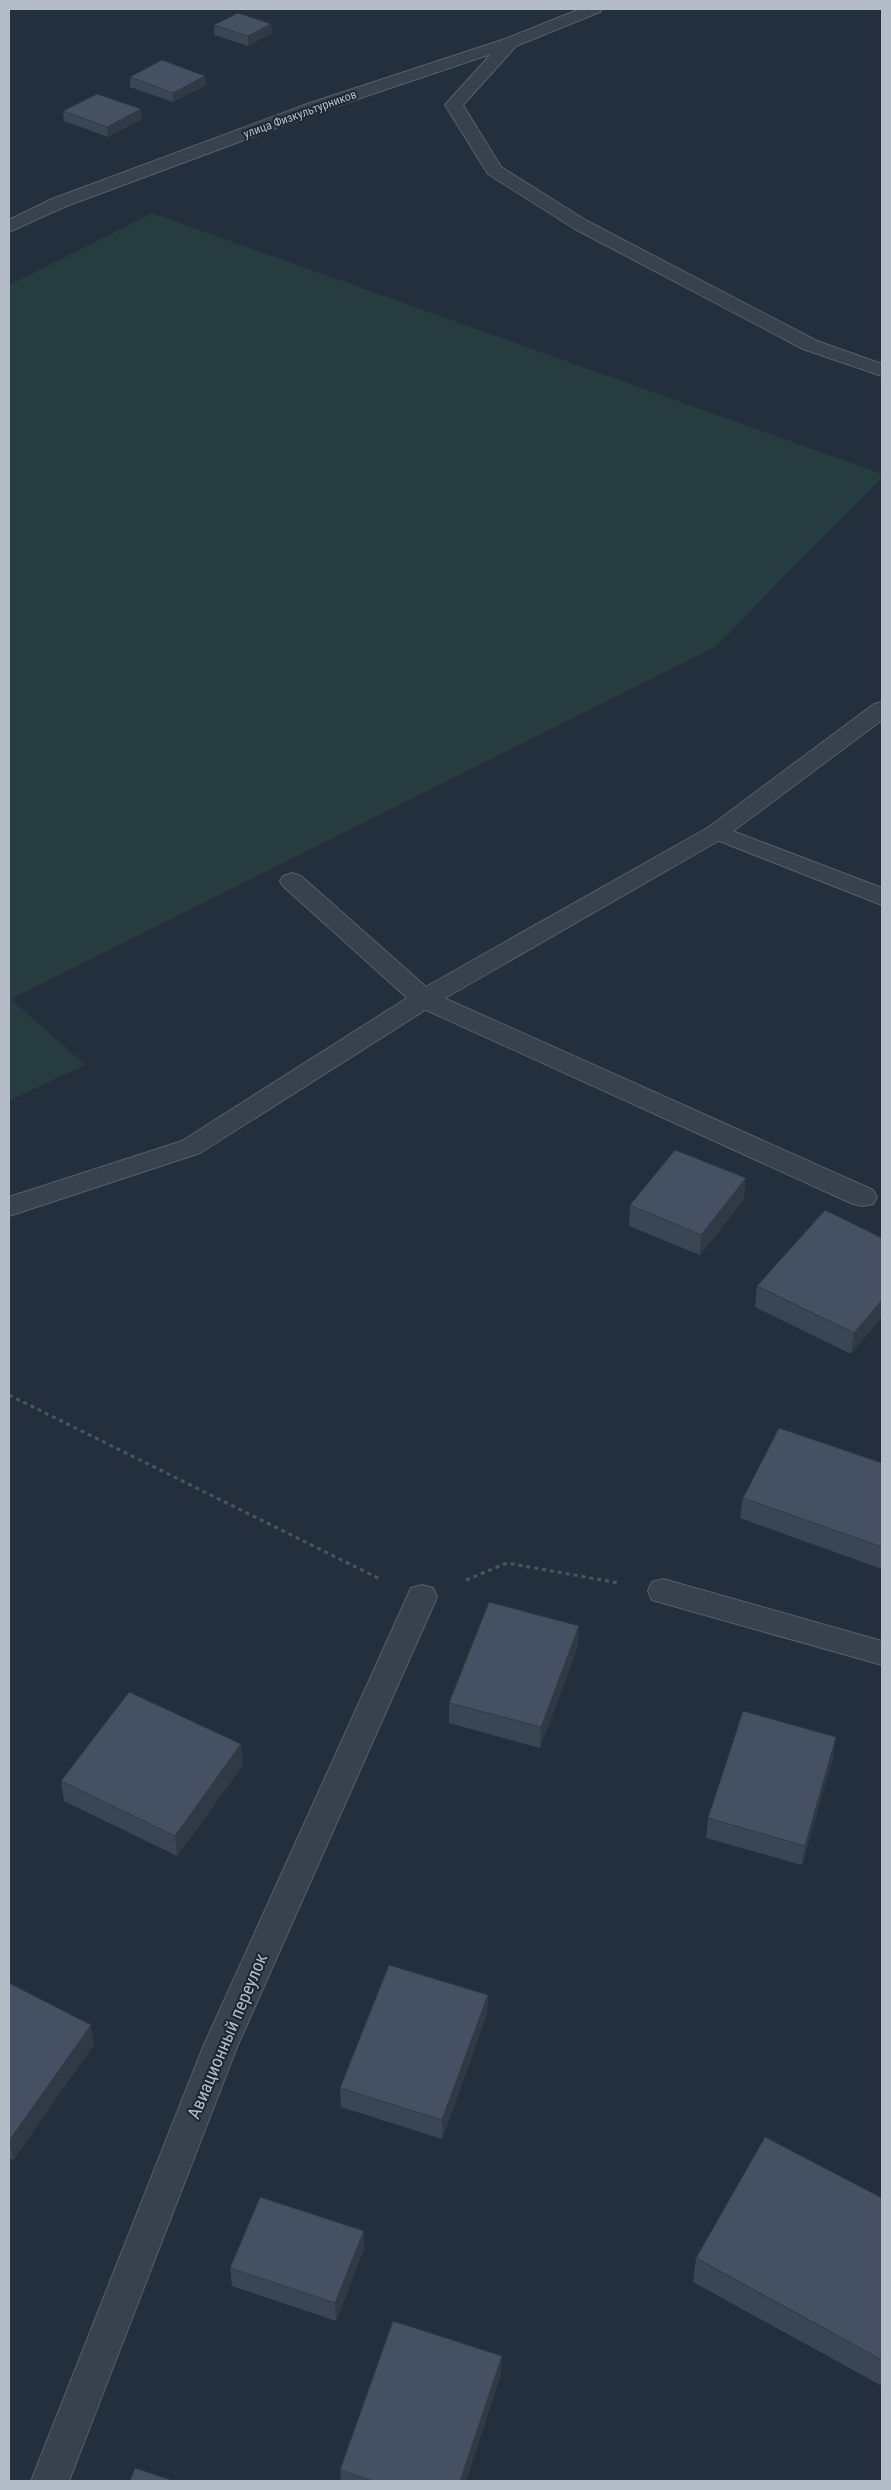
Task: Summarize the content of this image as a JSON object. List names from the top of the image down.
{
  "streets": {
    "street": ["улица Физкультурников", "Авиационный переулок"]
  }
}
